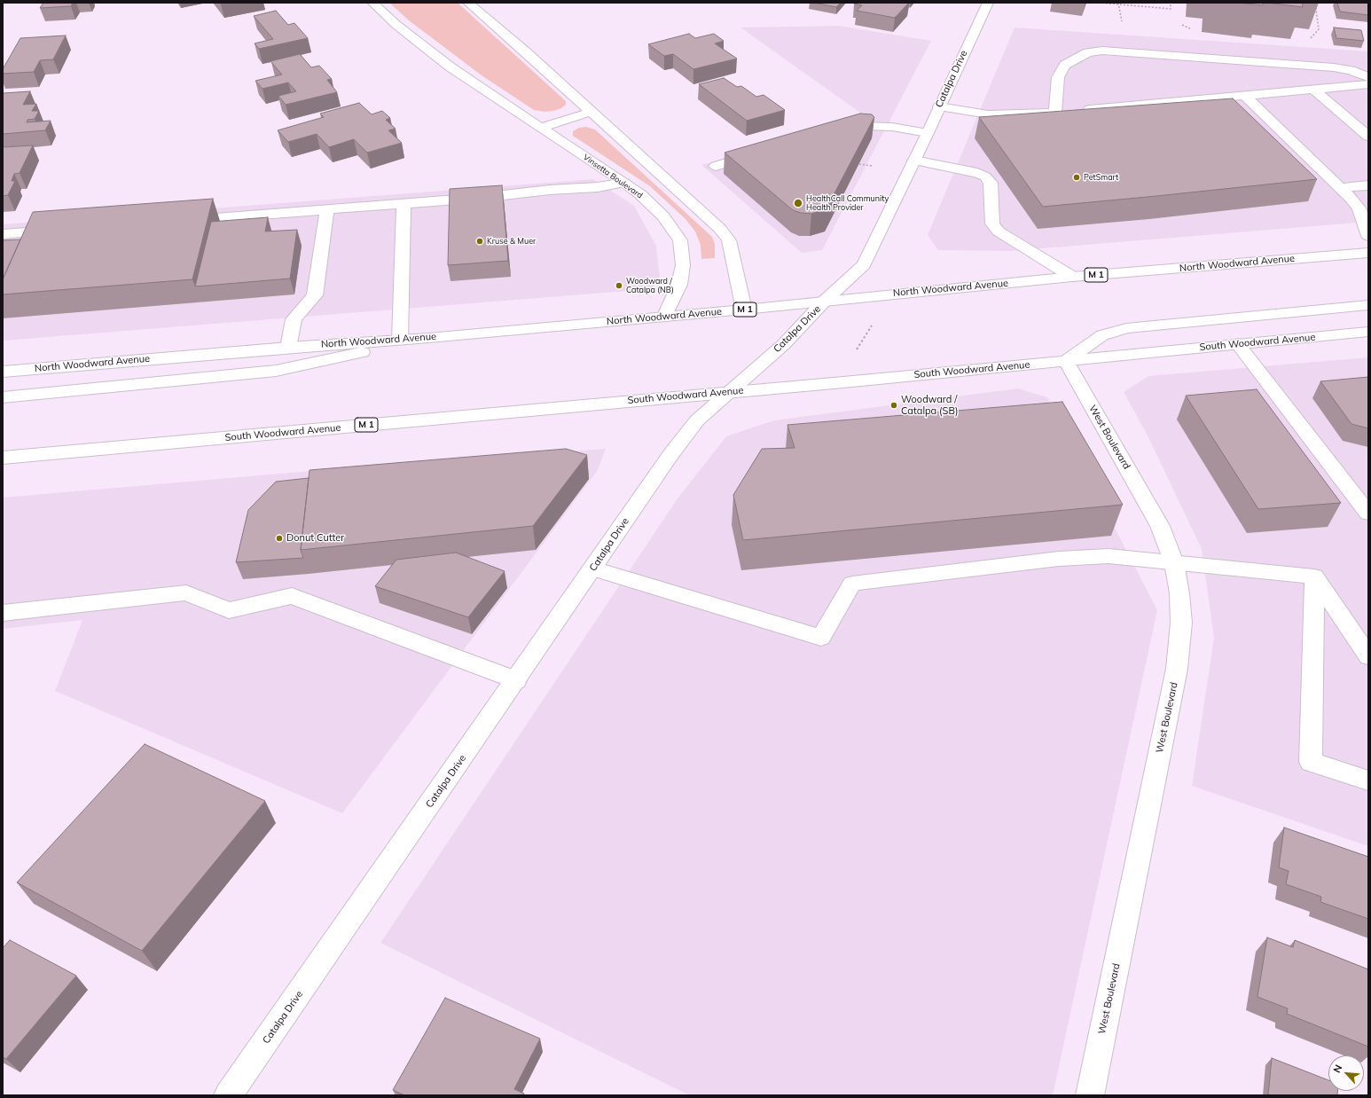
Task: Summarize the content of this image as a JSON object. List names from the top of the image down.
{
  "streets": {
    "street": [
      "Catalpa Drive",
      "Vinsetta Boulevard",
      "North Woodward Avenue",
      "M 1",
      "South Woodward Avenue",
      "West Boulevard"
    ]
  },
  "crossings": [
    ["Catalpa Drive", "North Woodward Avenue"],
    ["Catalpa Drive", "South Woodward Avenue"],
    ["Vinsetta Boulevard", "North Woodward Avenue"],
    ["South Woodward Avenue", "West Boulevard"]
  ],
  "places": [
    "PetSmart",
    "HealthCall Community Health Provider",
    "Kruse & Muer",
    "Woodward / Catalpa (NB)",
    "Woodward / Catalpa (SB)",
    "Donut Cutter"
  ],
  "north": "top left"
}
